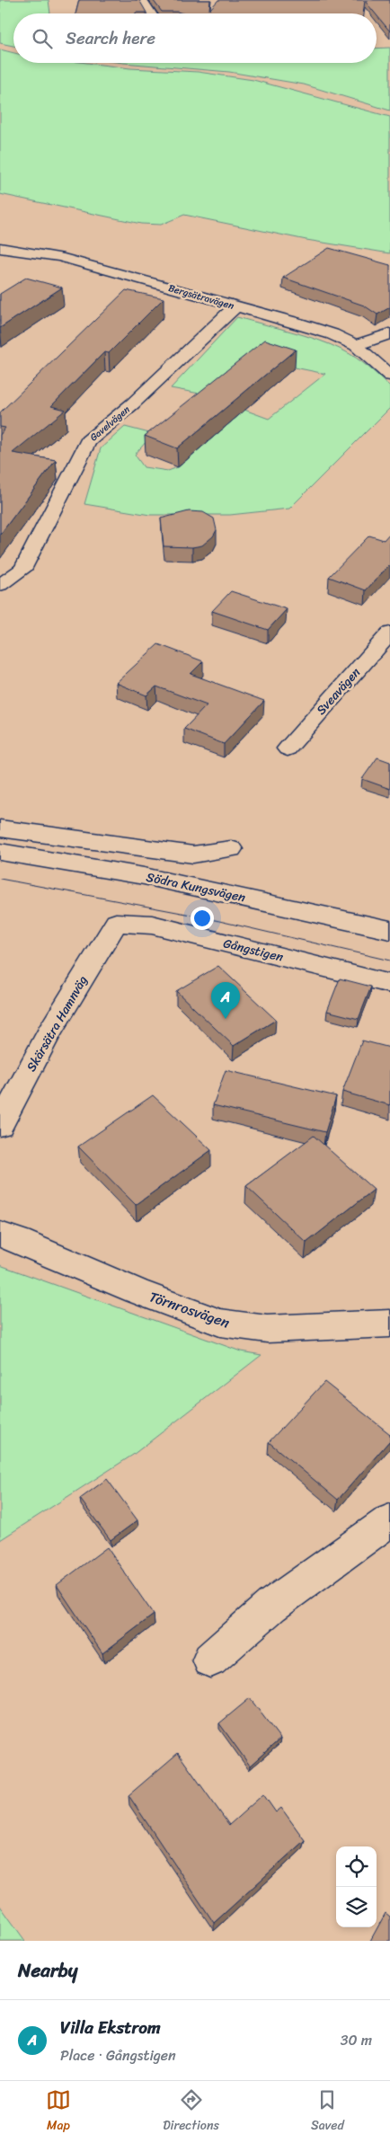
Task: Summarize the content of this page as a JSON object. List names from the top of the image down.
{
  "streets": {
    "street": [
      "Bergsätravägen",
      "Gavelvägen",
      "Sveavägen",
      "Södra Kungsvägen",
      "Gångstigen",
      "Skärsätra Hamnväg",
      "Törnrosvägen"
    ]
  },
  "crossings": [
    ["Bergsätravägen", "Gavelvägen"],
    ["Gångstigen", "Skärsätra Hamnväg"]
  ],
  "page": {
    "search": "Search here",
    "pins": "A",
    "heading": "Nearby",
    "list": [
      {
        "mark": "A",
        "name": "Villa Ekstrom",
        "note": "Place · Gångstigen",
        "value": "30 m"
      }
    ],
    "nav": ["Map", "Directions", "Saved"]
  }
}
